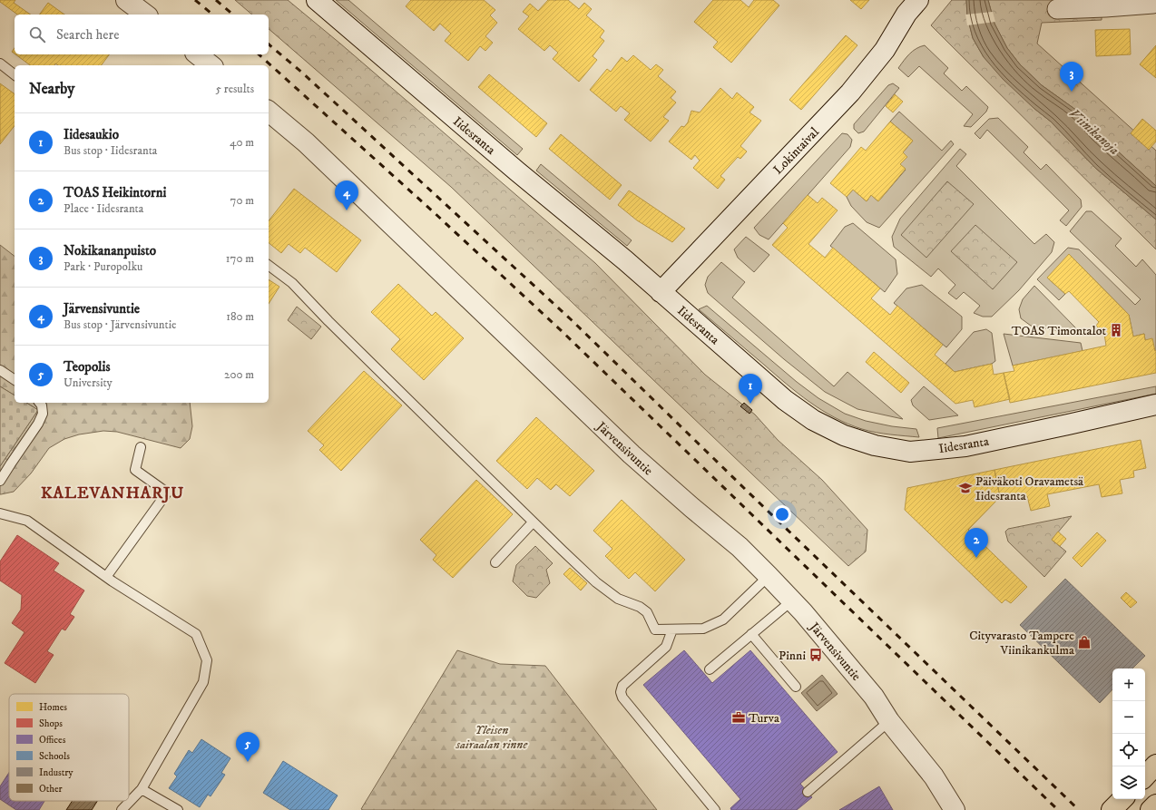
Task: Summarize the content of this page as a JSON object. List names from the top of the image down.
{
  "streets": {
    "main road": ["Iidesranta", "Lokintaival", "Järvensivuntie"]
  },
  "crossings": [
    ["Iidesranta", "Lokintaival"]
  ],
  "districts": ["KALEVANHARJU"],
  "water": ["Viinikanoja"],
  "parks": ["Yleisen sairaalan rinne"],
  "places": {
    "building": ["TOAS Timontalot"],
    "school or university": ["Päiväkoti Oravametsä Iidesranta"],
    "shop": ["Cityvarasto Tampere Viinikankulma"],
    "bus stop": ["Pinni"],
    "office": ["Turva"]
  },
  "legend": [
    "Homes",
    "Shops",
    "Offices",
    "Schools",
    "Industry",
    "Other"
  ],
  "page": {
    "search": "Search here",
    "pins": [
      "3",
      "4",
      "1",
      "2",
      "5"
    ],
    "heading": ["Nearby", "5 results"],
    "list": [
      {
        "mark": "1",
        "name": "Iidesaukio",
        "note": "Bus stop · Iidesranta",
        "value": "40 m"
      },
      {
        "mark": "2",
        "name": "TOAS Heikintorni",
        "note": "Place · Iidesranta",
        "value": "70 m"
      },
      {
        "mark": "3",
        "name": "Nokikananpuisto",
        "note": "Park · Puropolku",
        "value": "170 m"
      },
      {
        "mark": "4",
        "name": "Järvensivuntie",
        "note": "Bus stop · Järvensivuntie",
        "value": "180 m"
      },
      {
        "mark": "5",
        "name": "Teopolis",
        "note": "University",
        "value": "200 m"
      }
    ],
    "map_buttons": ["+", "−"]
  }
}
